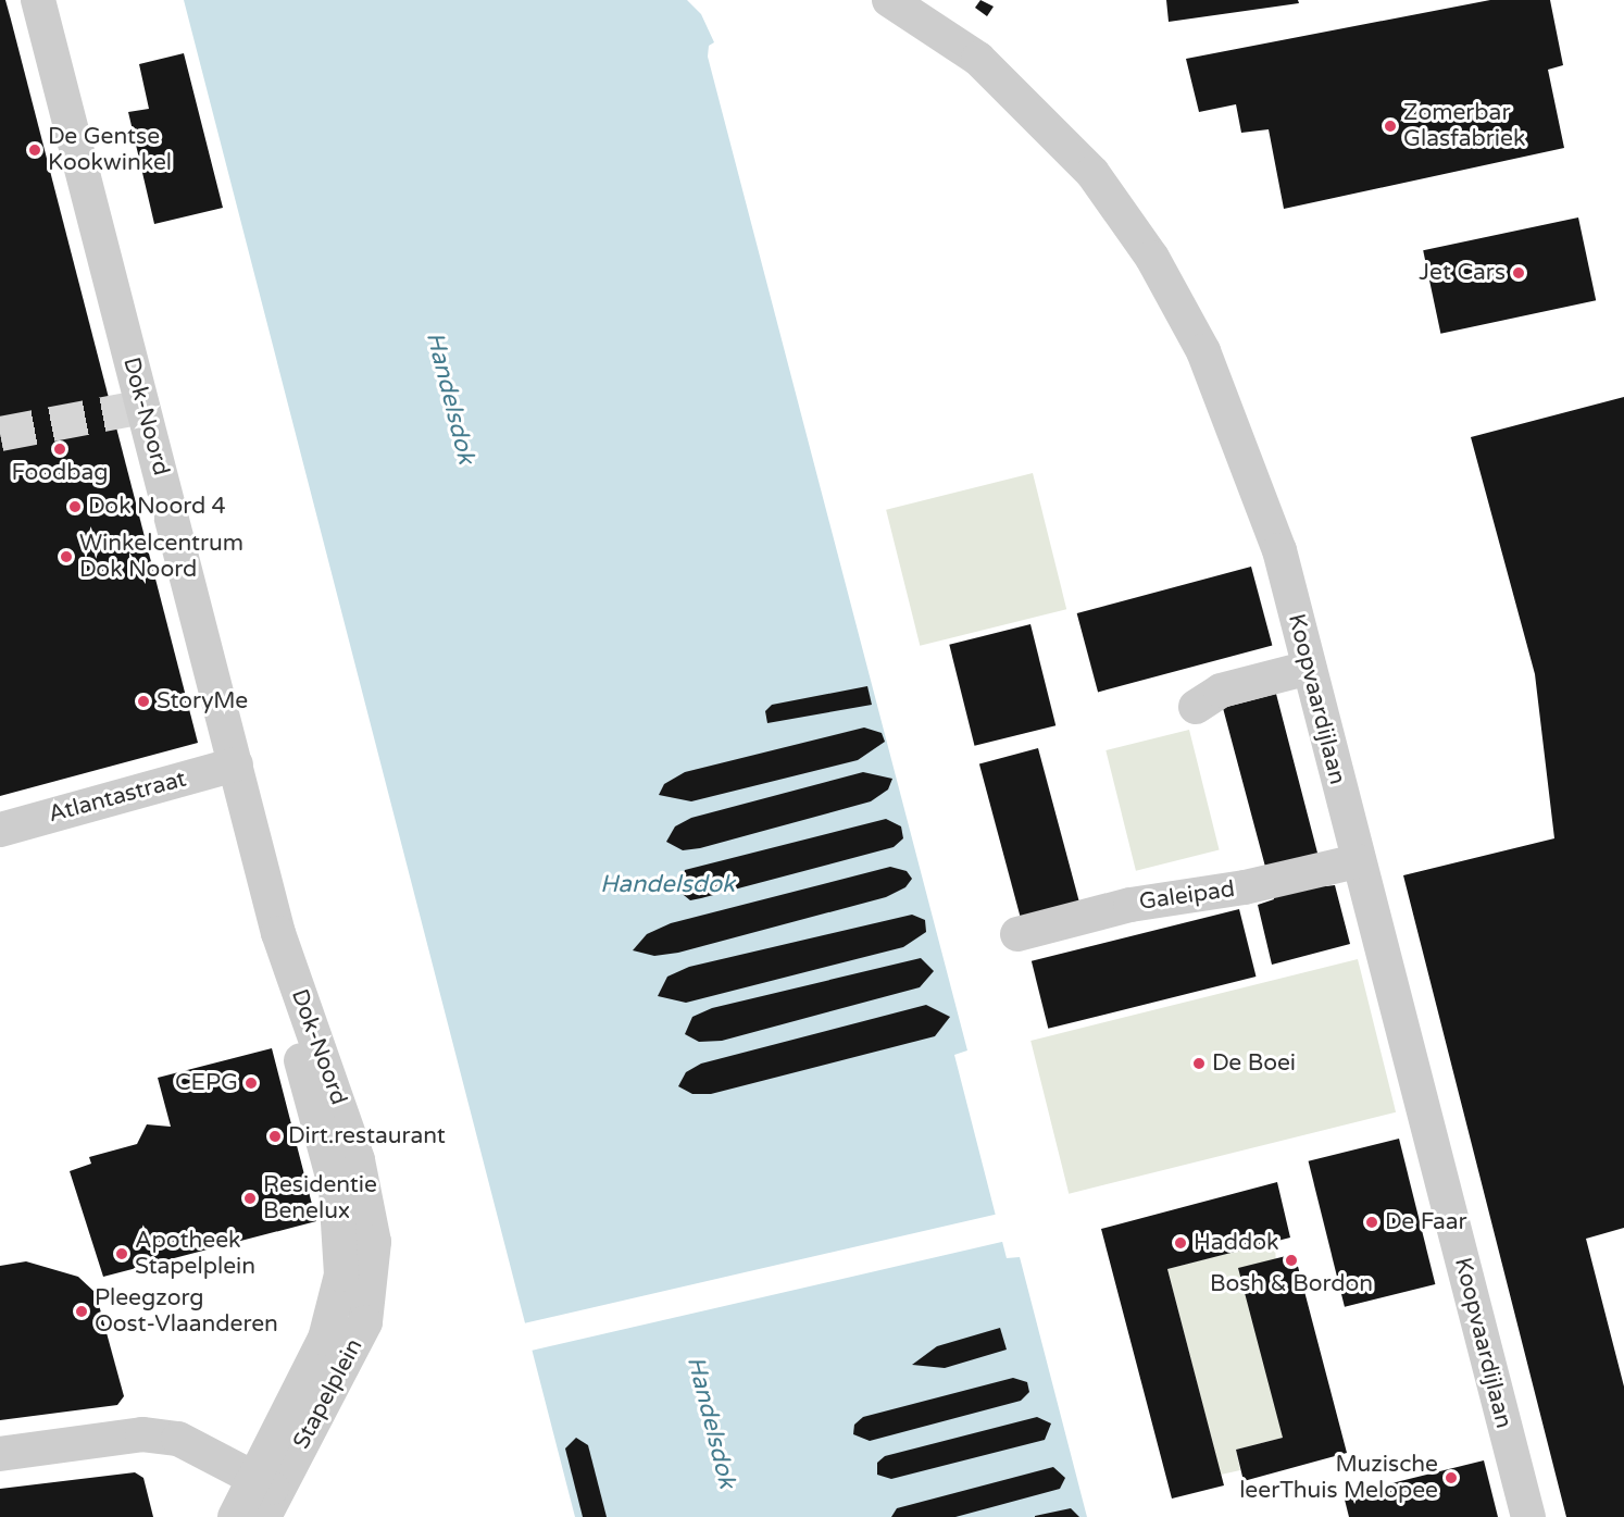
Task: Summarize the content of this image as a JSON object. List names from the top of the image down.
{
  "streets": {
    "street": [
      "Dok-Noord",
      "Koopvaardijlaan",
      "Atlantastraat",
      "Galeipad",
      "Stapelplein"
    ]
  },
  "crossings": [
    ["Dok-Noord", "Atlantastraat"],
    ["Dok-Noord", "Stapelplein"],
    ["Koopvaardijlaan", "Galeipad"]
  ],
  "water": ["Handelsdok"],
  "places": [
    "Zomerbar Glasfabriek",
    "De Gentse Kookwinkel",
    "Jet Cars",
    "Foodbag",
    "Dok Noord 4",
    "Winkelcentrum Dok Noord",
    "StoryMe",
    "De Boei",
    "CEPG",
    "Dirt.restaurant",
    "Residentie Benelux",
    "De Faar",
    "Haddok",
    "Apotheek Stapelplein",
    "Bosh & Bordon",
    "Pleegzorg Oost-Vlaanderen",
    "Muzische leerThuis Melopee"
  ]
}
